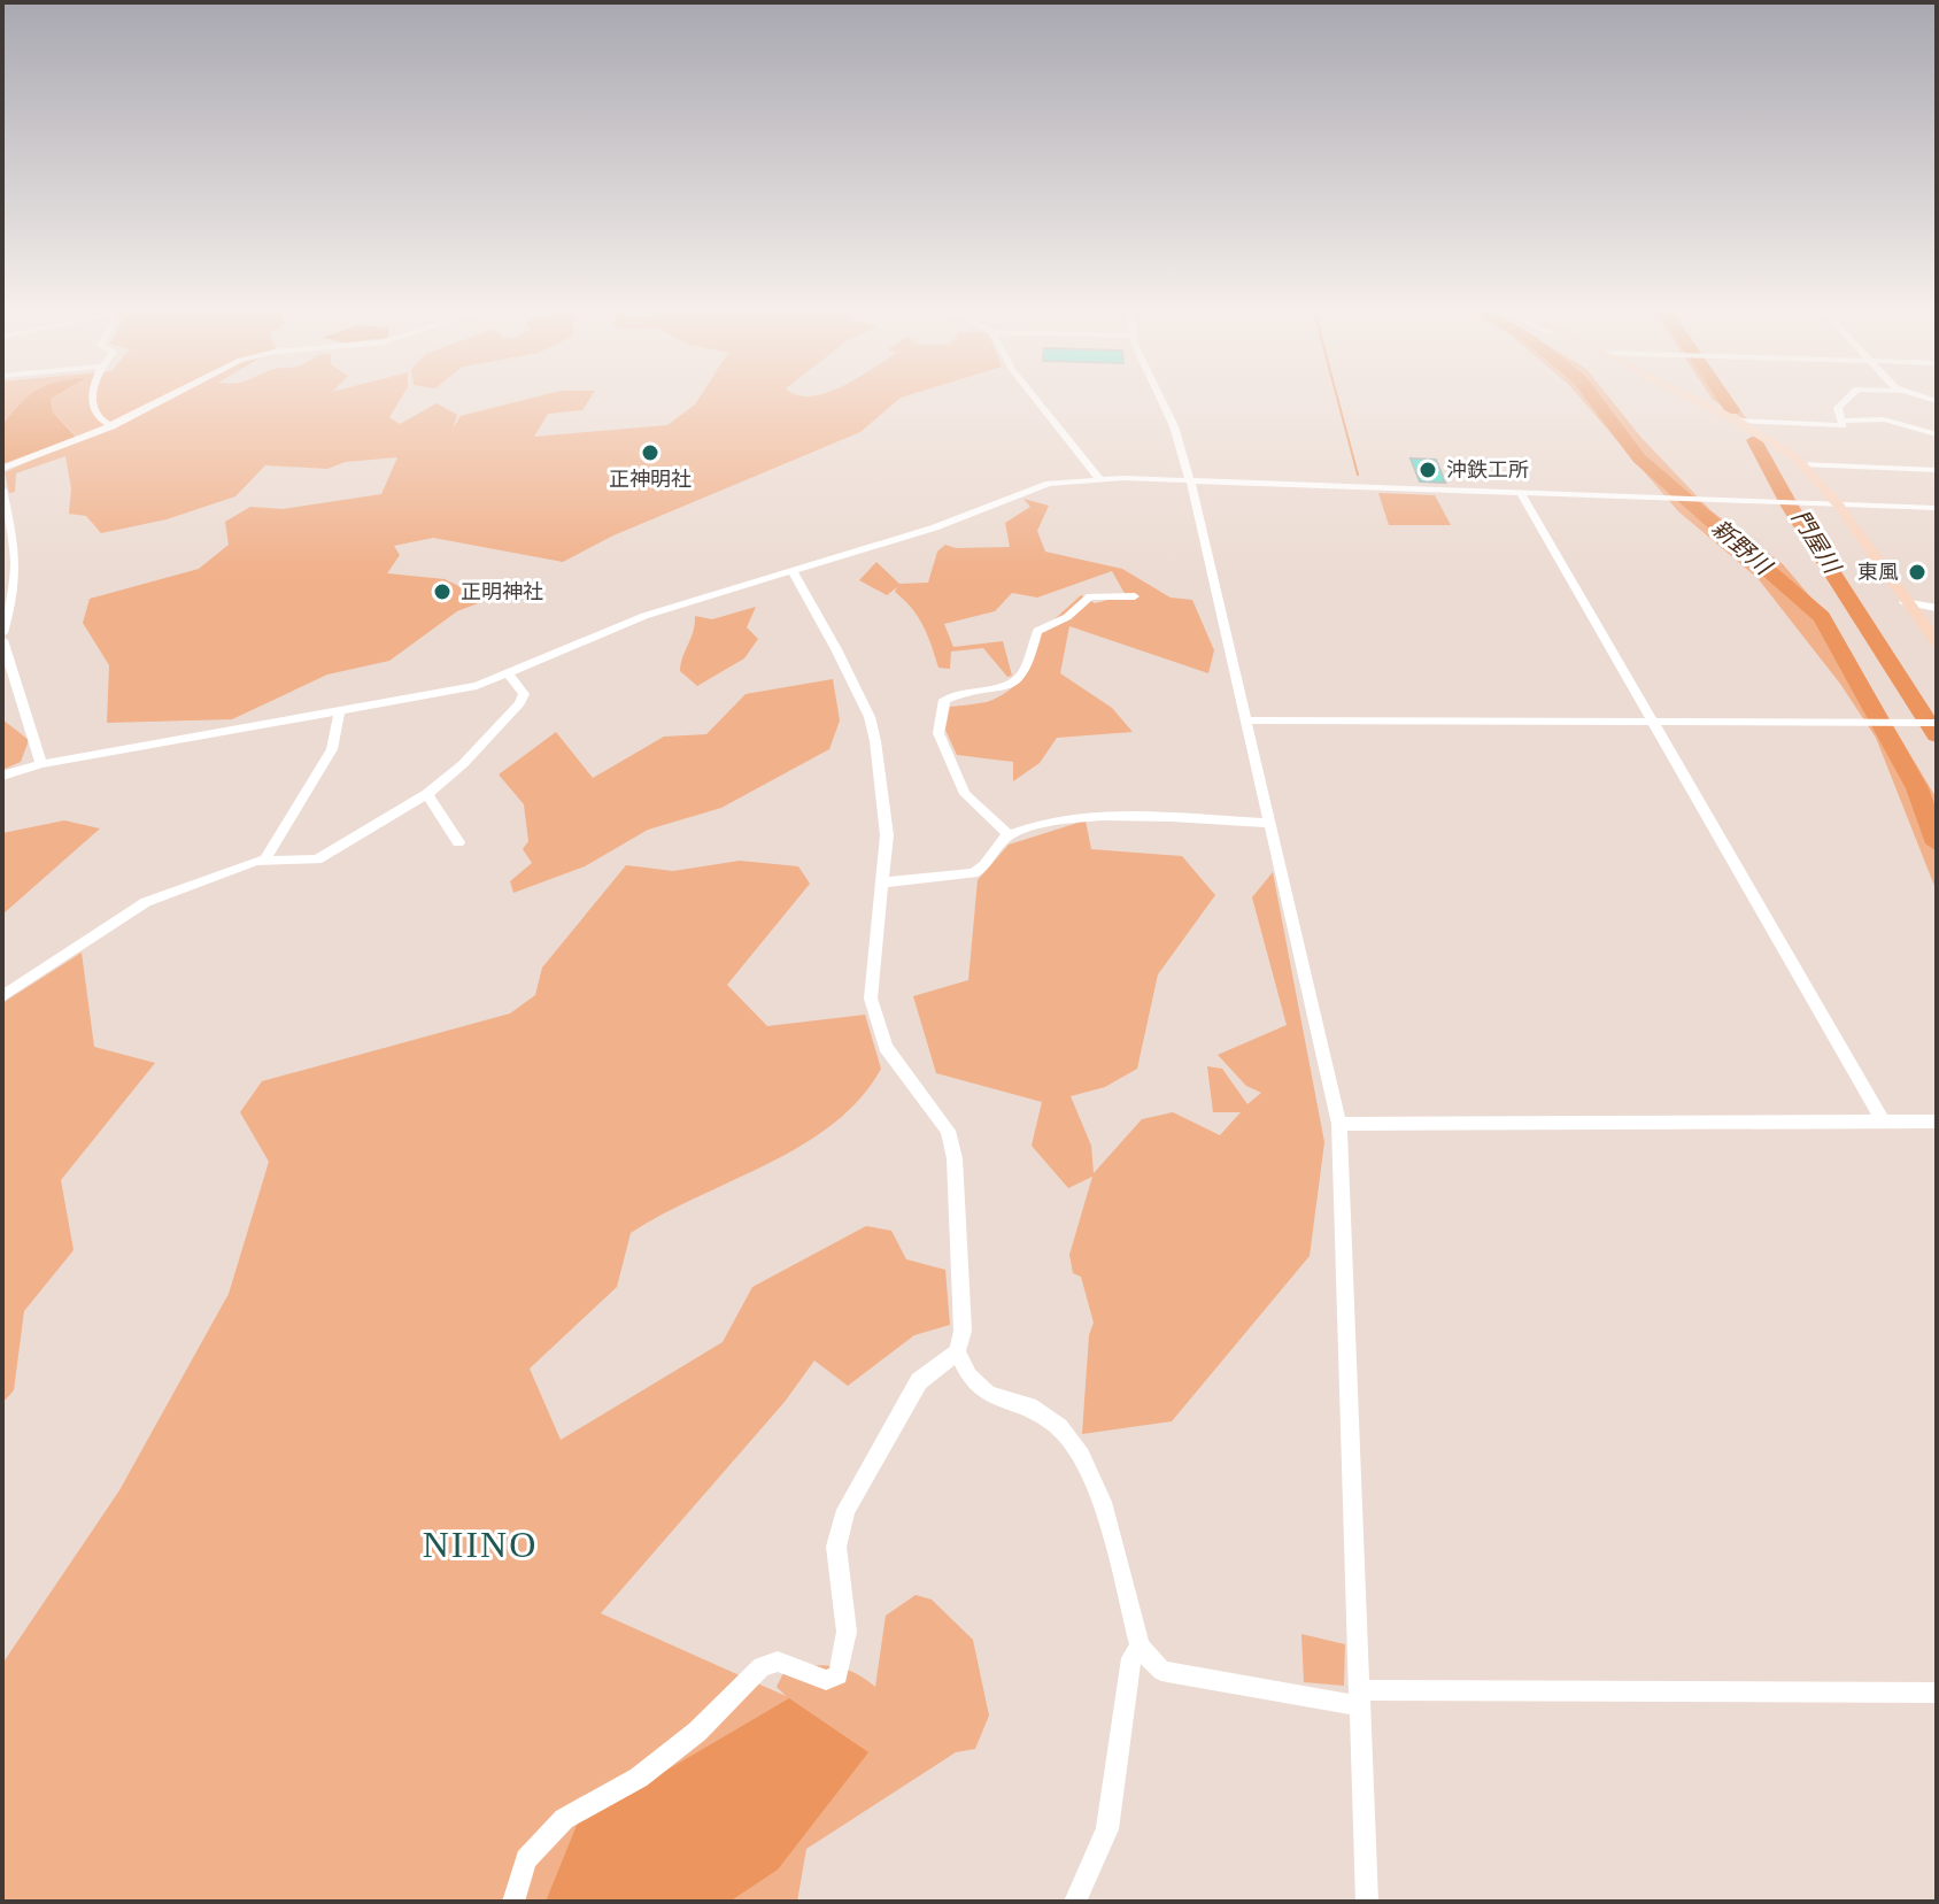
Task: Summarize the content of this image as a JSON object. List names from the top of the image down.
{
  "districts": ["NIINO"],
  "water": ["門屋川", "新野川"],
  "places": [
    "正神明社",
    "沖鉄工所",
    "東風",
    "正明神社"
  ]
}
